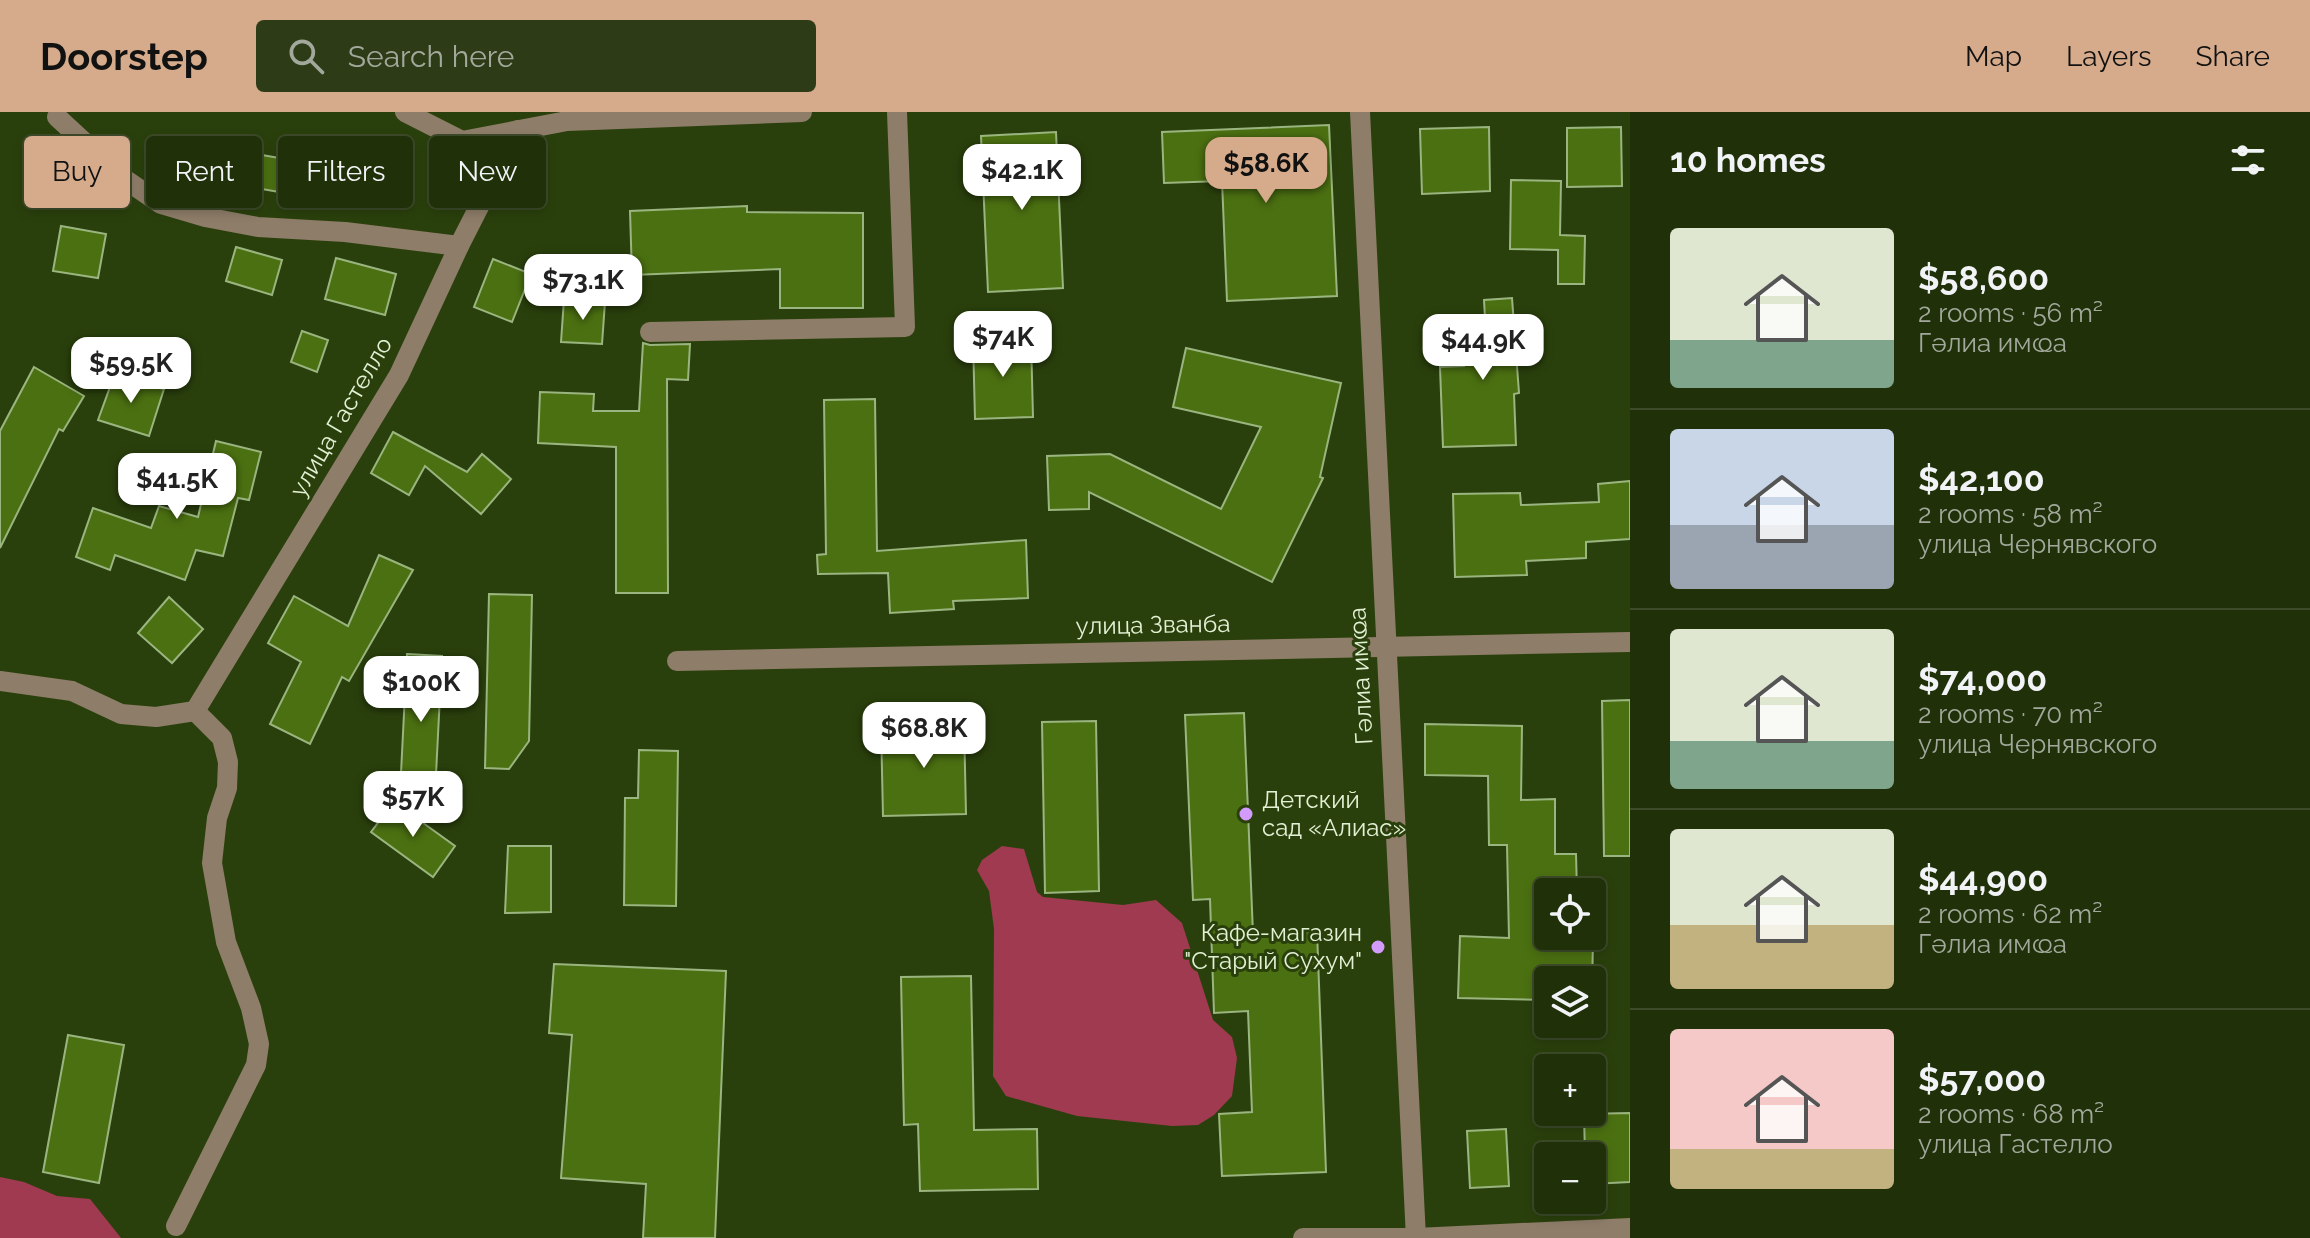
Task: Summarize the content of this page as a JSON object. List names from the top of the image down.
{
  "streets": {
    "street": ["улица Гастелло", "улица Званба", "Гәлиа имҩа"]
  },
  "crossings": [
    ["улица Званба", "Гәлиа имҩа"]
  ],
  "places": ["Детский сад «Алиас»", "Кафе-магазин \"Старый Сухум\""],
  "page": {
    "header": "Doorstep",
    "search": "Search here",
    "nav": ["Map", "Layers", "Share"],
    "heading": "10 homes",
    "chip": [
      "Buy",
      "Rent",
      "Filters",
      "New"
    ],
    "price": [
      "$58.6K",
      "$42.1K",
      "$73.1K",
      "$74K",
      "$44.9K",
      "$59.5K",
      "$41.5K",
      "$100K",
      "$68.8K",
      "$57K"
    ],
    "list": [
      {
        "name": "$58,600",
        "note": "2 rooms · 56 m² · Гәлиа имҩа"
      },
      {
        "name": "$42,100",
        "note": "2 rooms · 58 m² · улица Чернявского"
      },
      {
        "name": "$74,000",
        "note": "2 rooms · 70 m² · улица Чернявского"
      },
      {
        "name": "$44,900",
        "note": "2 rooms · 62 m² · Гәлиа имҩа"
      },
      {
        "name": "$57,000",
        "note": "2 rooms · 68 m² · улица Гастелло"
      }
    ],
    "map_buttons": ["+", "−"]
  }
}
